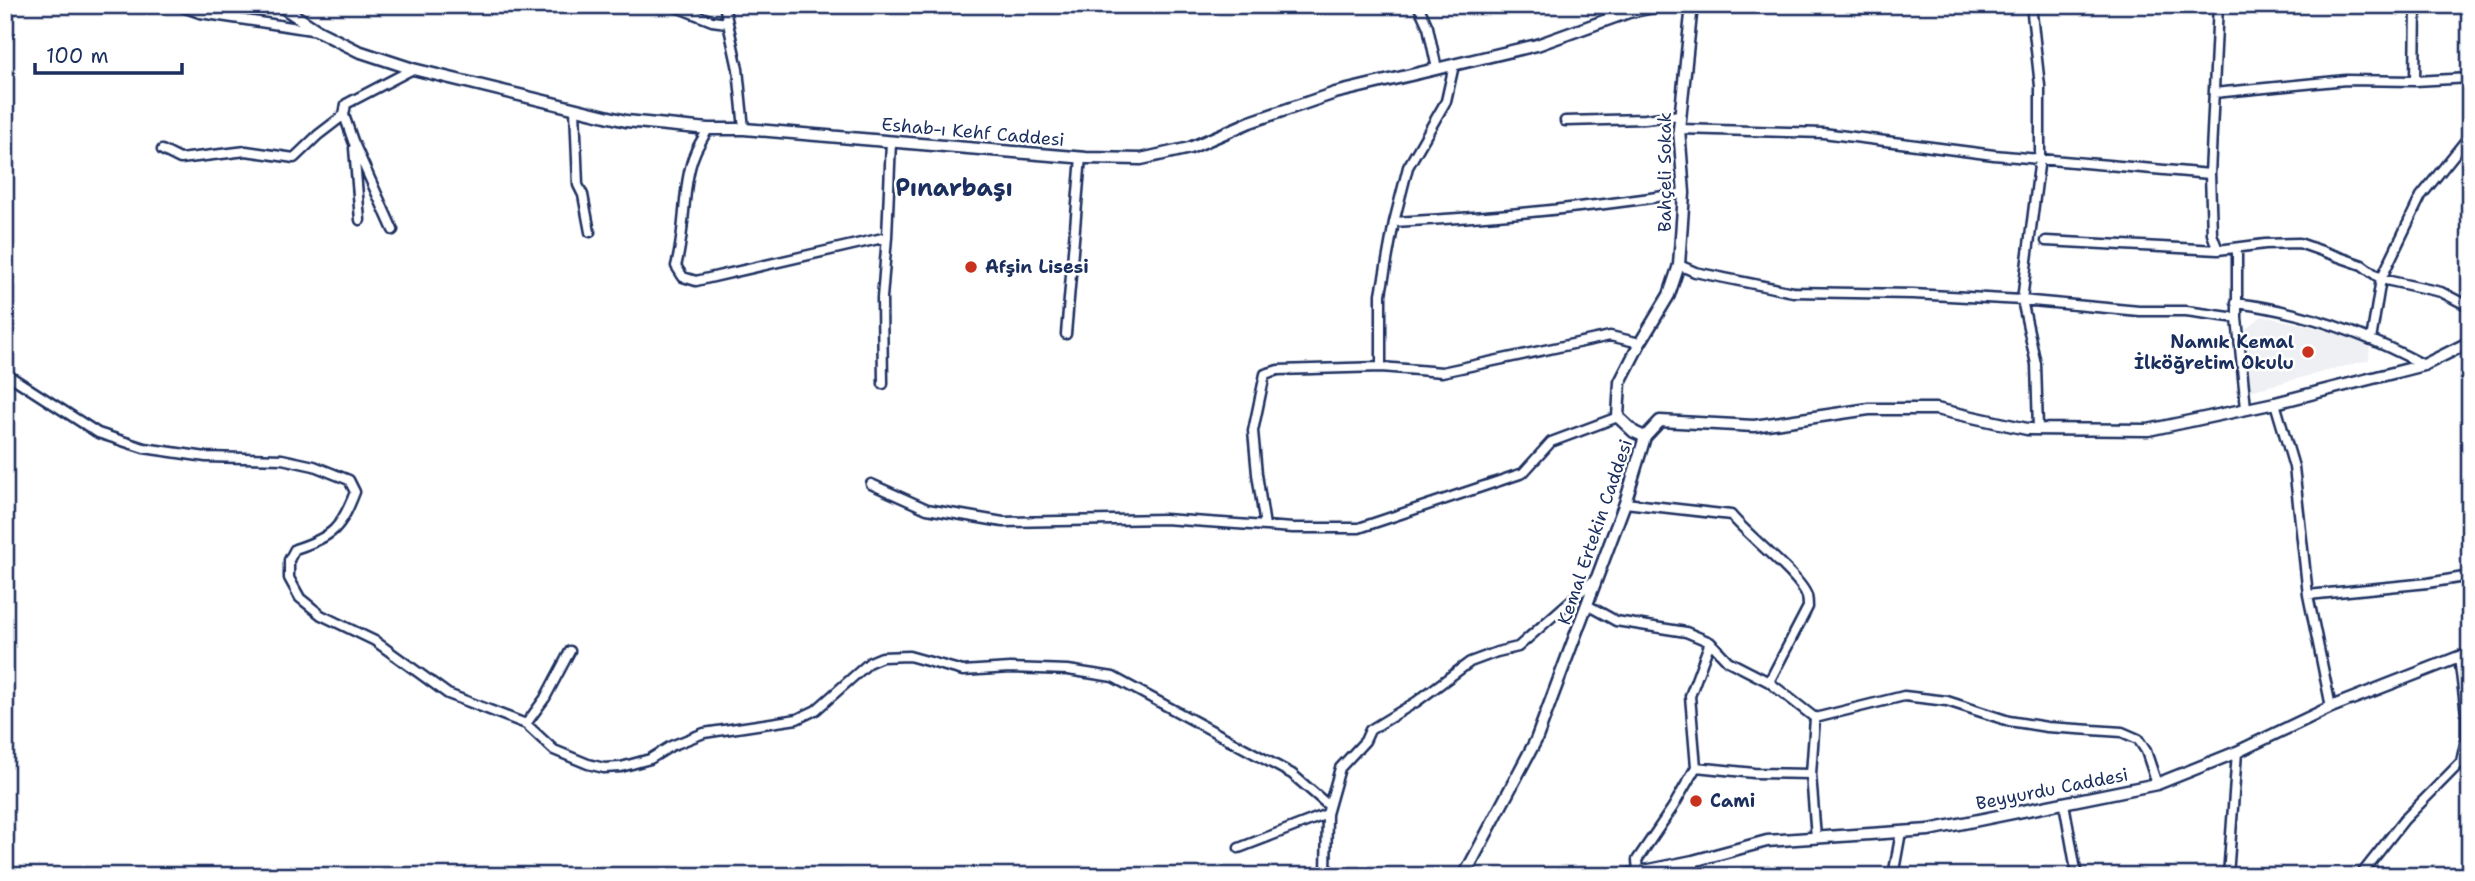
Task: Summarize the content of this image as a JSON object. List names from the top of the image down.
{
  "streets": {
    "street": [
      "Eshab-ı Kehf Caddesi",
      "Bahçeli Sokak",
      "Kemal Ertekin Caddesi",
      "Beyyurdu Caddesi"
    ]
  },
  "districts": ["Pınarbaşı"],
  "places": ["Afşin Lisesi", "Namık Kemal İlköğretim Okulu", "Cami"],
  "scale_bar": "100 m"
}
